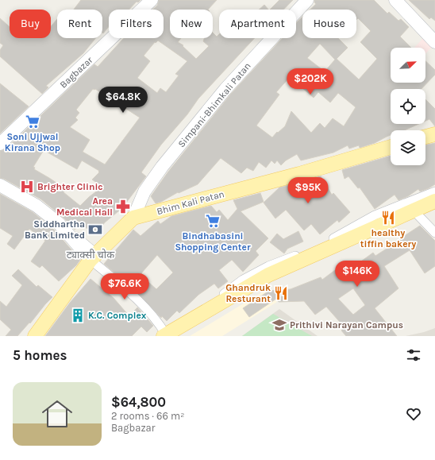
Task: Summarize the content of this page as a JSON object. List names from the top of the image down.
{
  "streets": {
    "main road": ["Bagbazar", "Simpani-Bhimkali Patan", "Bhim Kali Patan"]
  },
  "crossings": [
    ["Simpani-Bhimkali Patan", "Bhim Kali Patan"]
  ],
  "districts": ["ट्याक्सी चोक"],
  "places": {
    "supermarket": ["Soni Ujjwal Kirana Shop", "Bindhabasini Shopping Center"],
    "hospital": ["Brighter Clinic"],
    "pharmacy": ["Area Medical Hall"],
    "restaurant": ["healthy tiffin bakery", "Ghandruk Resturant"],
    "bank": ["Siddhartha Bank Limited"],
    "building": ["K.C. Complex"],
    "school or university": ["Prithivi Narayan Campus"]
  },
  "north": "top right",
  "page": {
    "chip": [
      "Buy",
      "Rent",
      "Filters",
      "New",
      "Apartment",
      "House"
    ],
    "price": [
      "$202K",
      "$64.8K",
      "$95K",
      "$146K",
      "$76.6K"
    ],
    "heading": "5 homes",
    "list": [
      {
        "name": "$64,800",
        "note": "2 rooms · 66 m² · Bagbazar"
      }
    ]
  }
}
